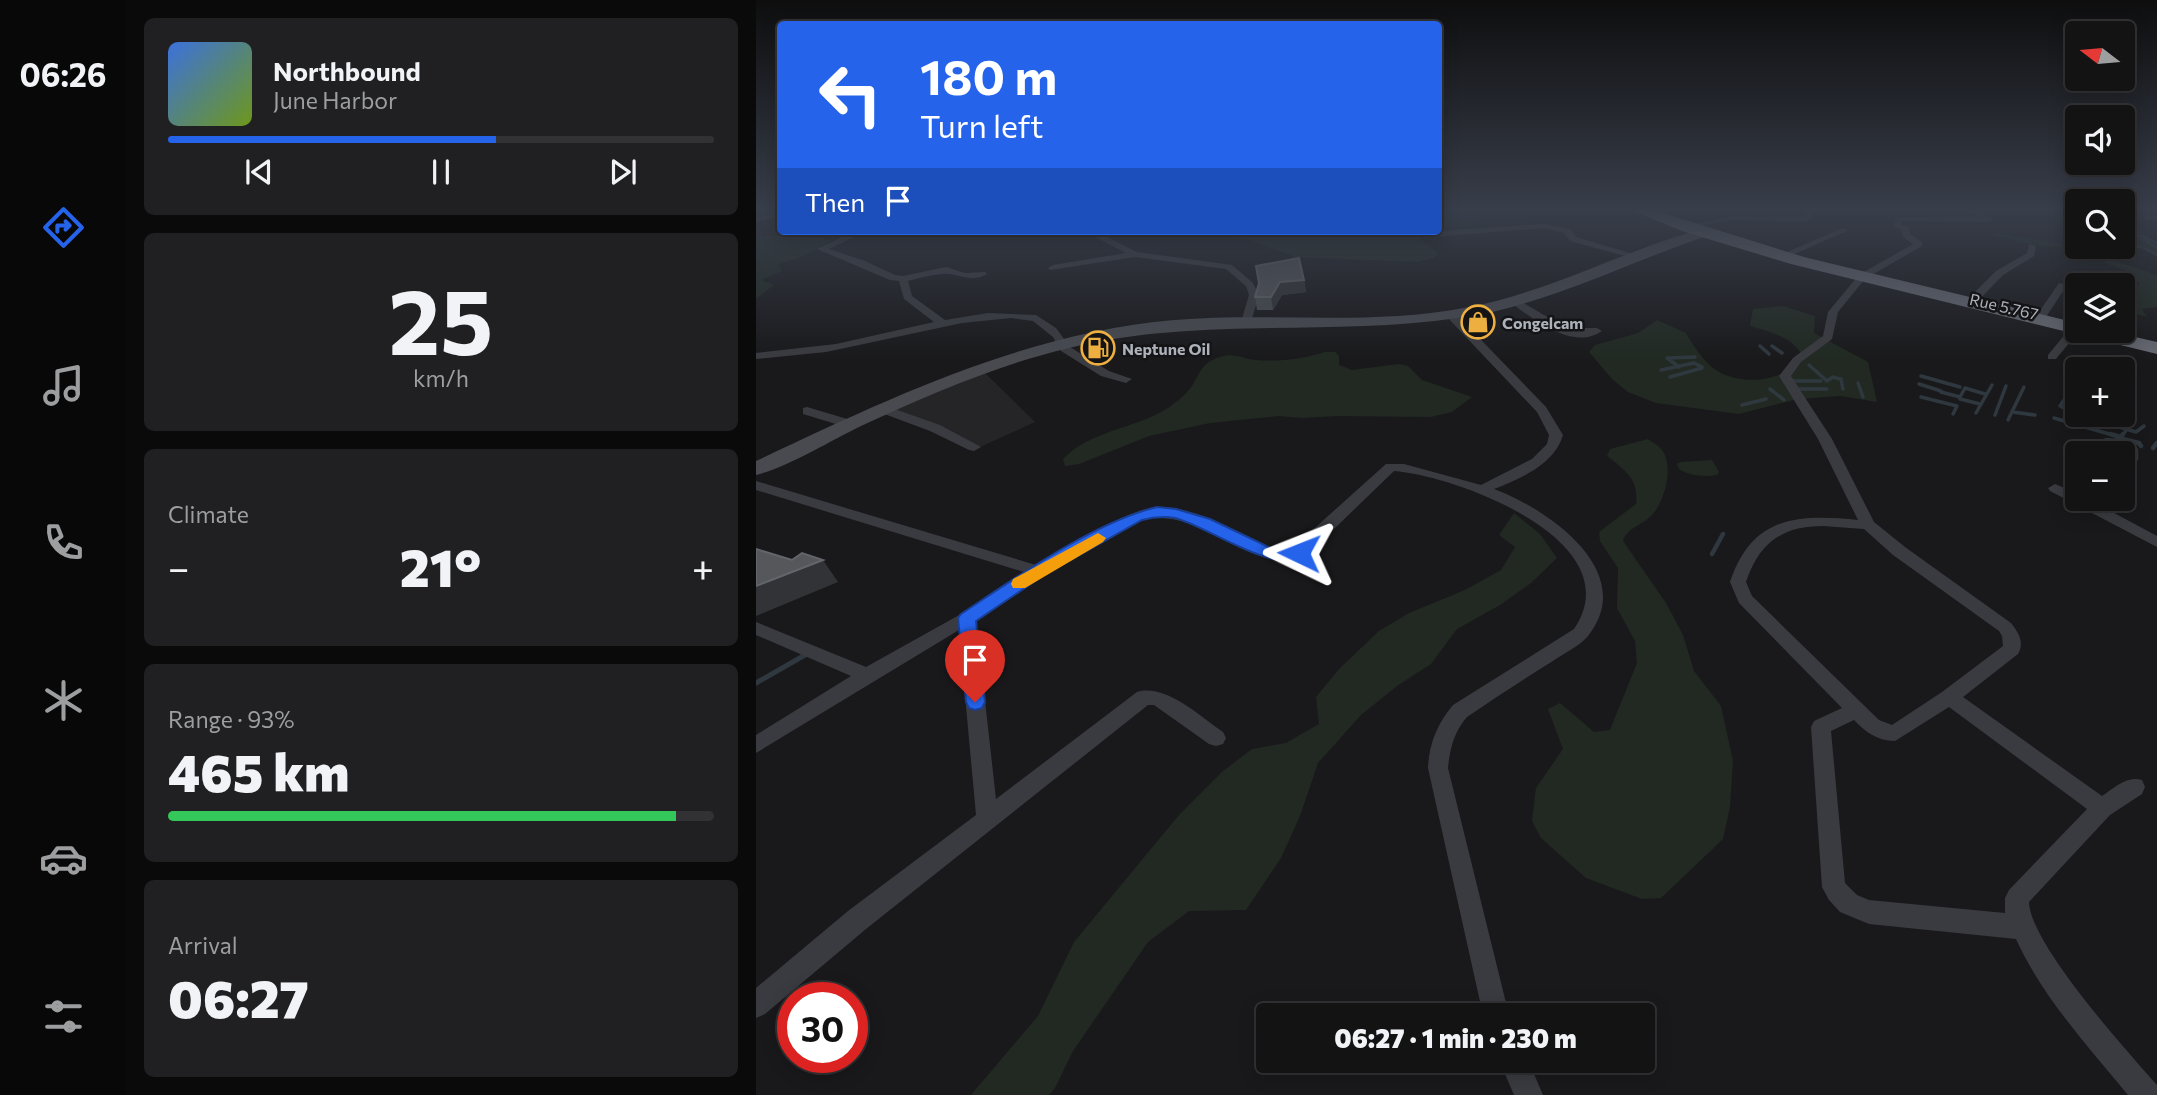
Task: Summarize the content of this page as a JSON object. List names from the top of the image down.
{
  "streets": {
    "highway": ["Rue 5.767"]
  },
  "places": {
    "shop": ["Congelcam"],
    "fuel station": ["Neptune Oil"]
  },
  "north": "left",
  "page": {
    "tabs": "06:26",
    "map_buttons": ["+", "−"],
    "turn": ["180 m", "Turn left"],
    "song": ["Northbound", "June Harbor"],
    "then": "Then",
    "tile": [
      ["25", "km/h"],
      "Climate",
      ["Range · 93%", "465 km"],
      ["Arrival", "06:27"]
    ],
    "heat": ["−", "21°", "+"],
    "limit": "30",
    "trip": "06:27 · 1 min · 230 m"
  }
}
